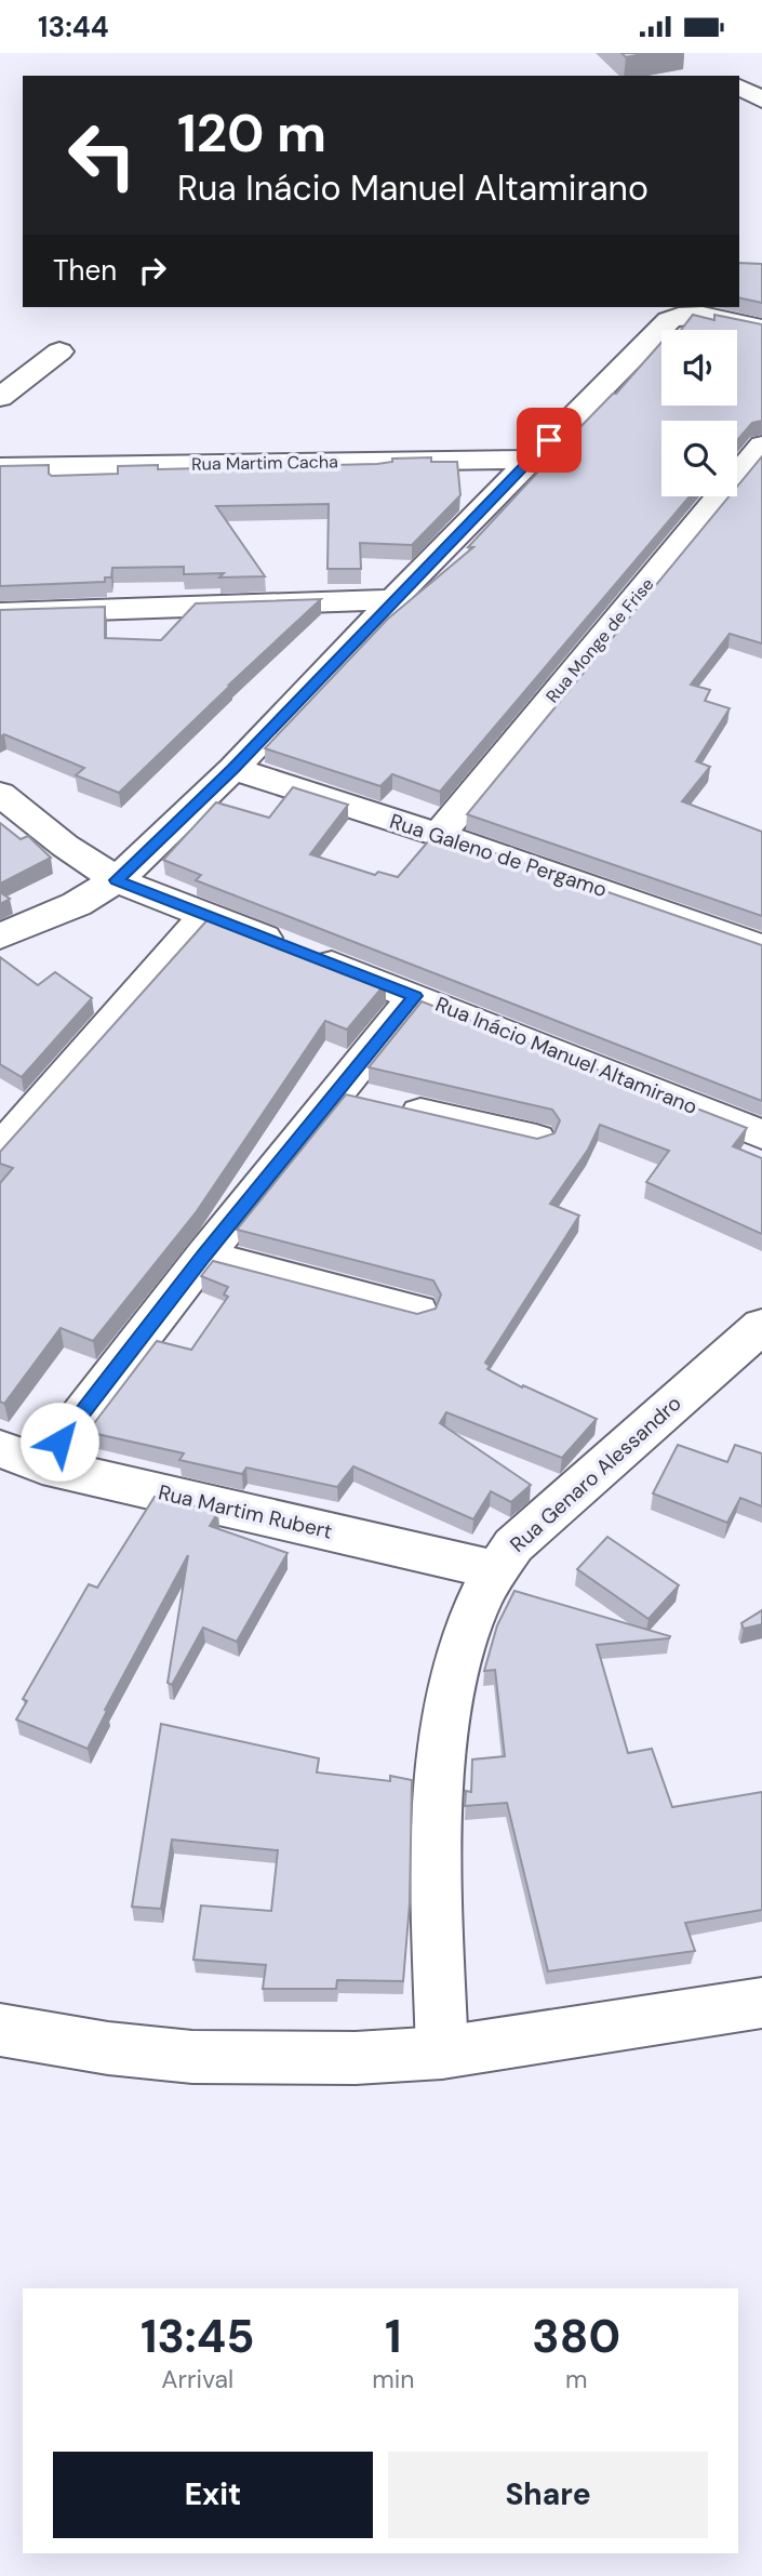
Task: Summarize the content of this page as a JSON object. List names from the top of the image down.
{
  "streets": {
    "street": [
      "Rua Martim Cacha",
      "Rua Monge de Frise",
      "Rua Galeno de Pergamo",
      "Rua Inácio Manuel Altamirano",
      "Rua Genaro Alessandro",
      "Rua Martim Rubert"
    ]
  },
  "crossings": [
    ["Rua Monge de Frise", "Rua Galeno de Pergamo"],
    ["Rua Genaro Alessandro", "Rua Martim Rubert"]
  ],
  "page": {
    "status": "13:44",
    "turn": ["120 m", "Rua Inácio Manuel Altamirano"],
    "then": "Then",
    "eta": [
      "13:45",
      "Arrival",
      "1",
      "min",
      "380",
      "m"
    ],
    "buttons": ["Exit", "Share"]
  }
}
